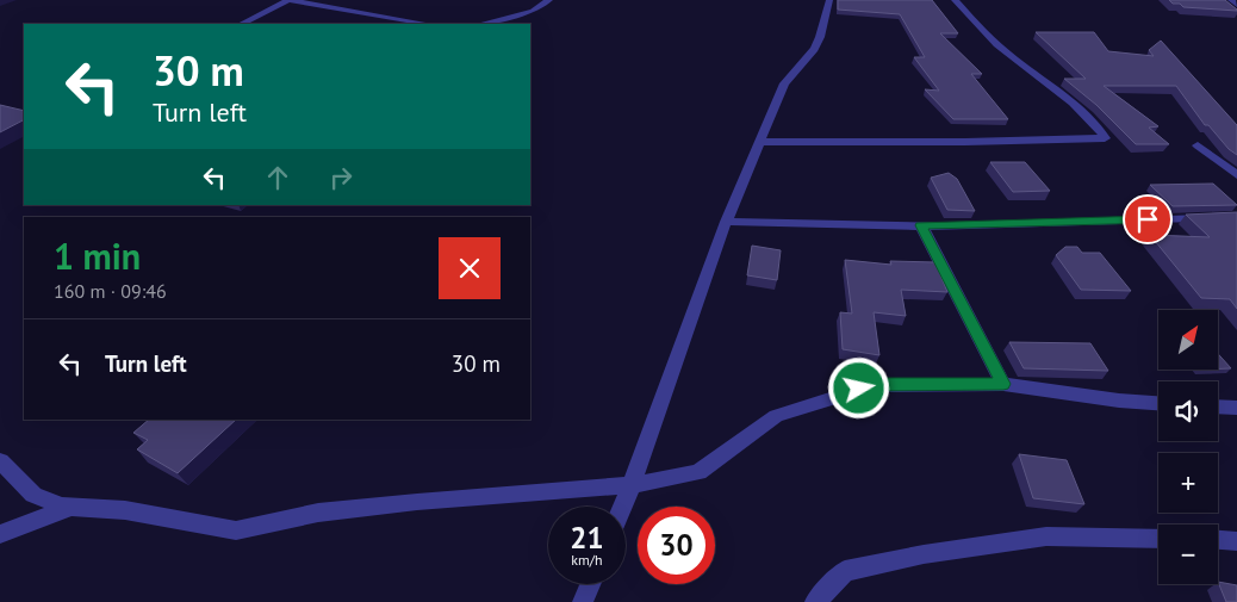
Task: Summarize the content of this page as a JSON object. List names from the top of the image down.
{
  "north": "top right",
  "page": {
    "turn": ["30 m", "Turn left"],
    "heading": ["1 min", "160 m · 09:46"],
    "map_buttons": ["+", "−"],
    "list": [
      {
        "name": "Turn left",
        "value": "30 m"
      }
    ],
    "speed": "21 km/h",
    "limit": "30"
  }
}
